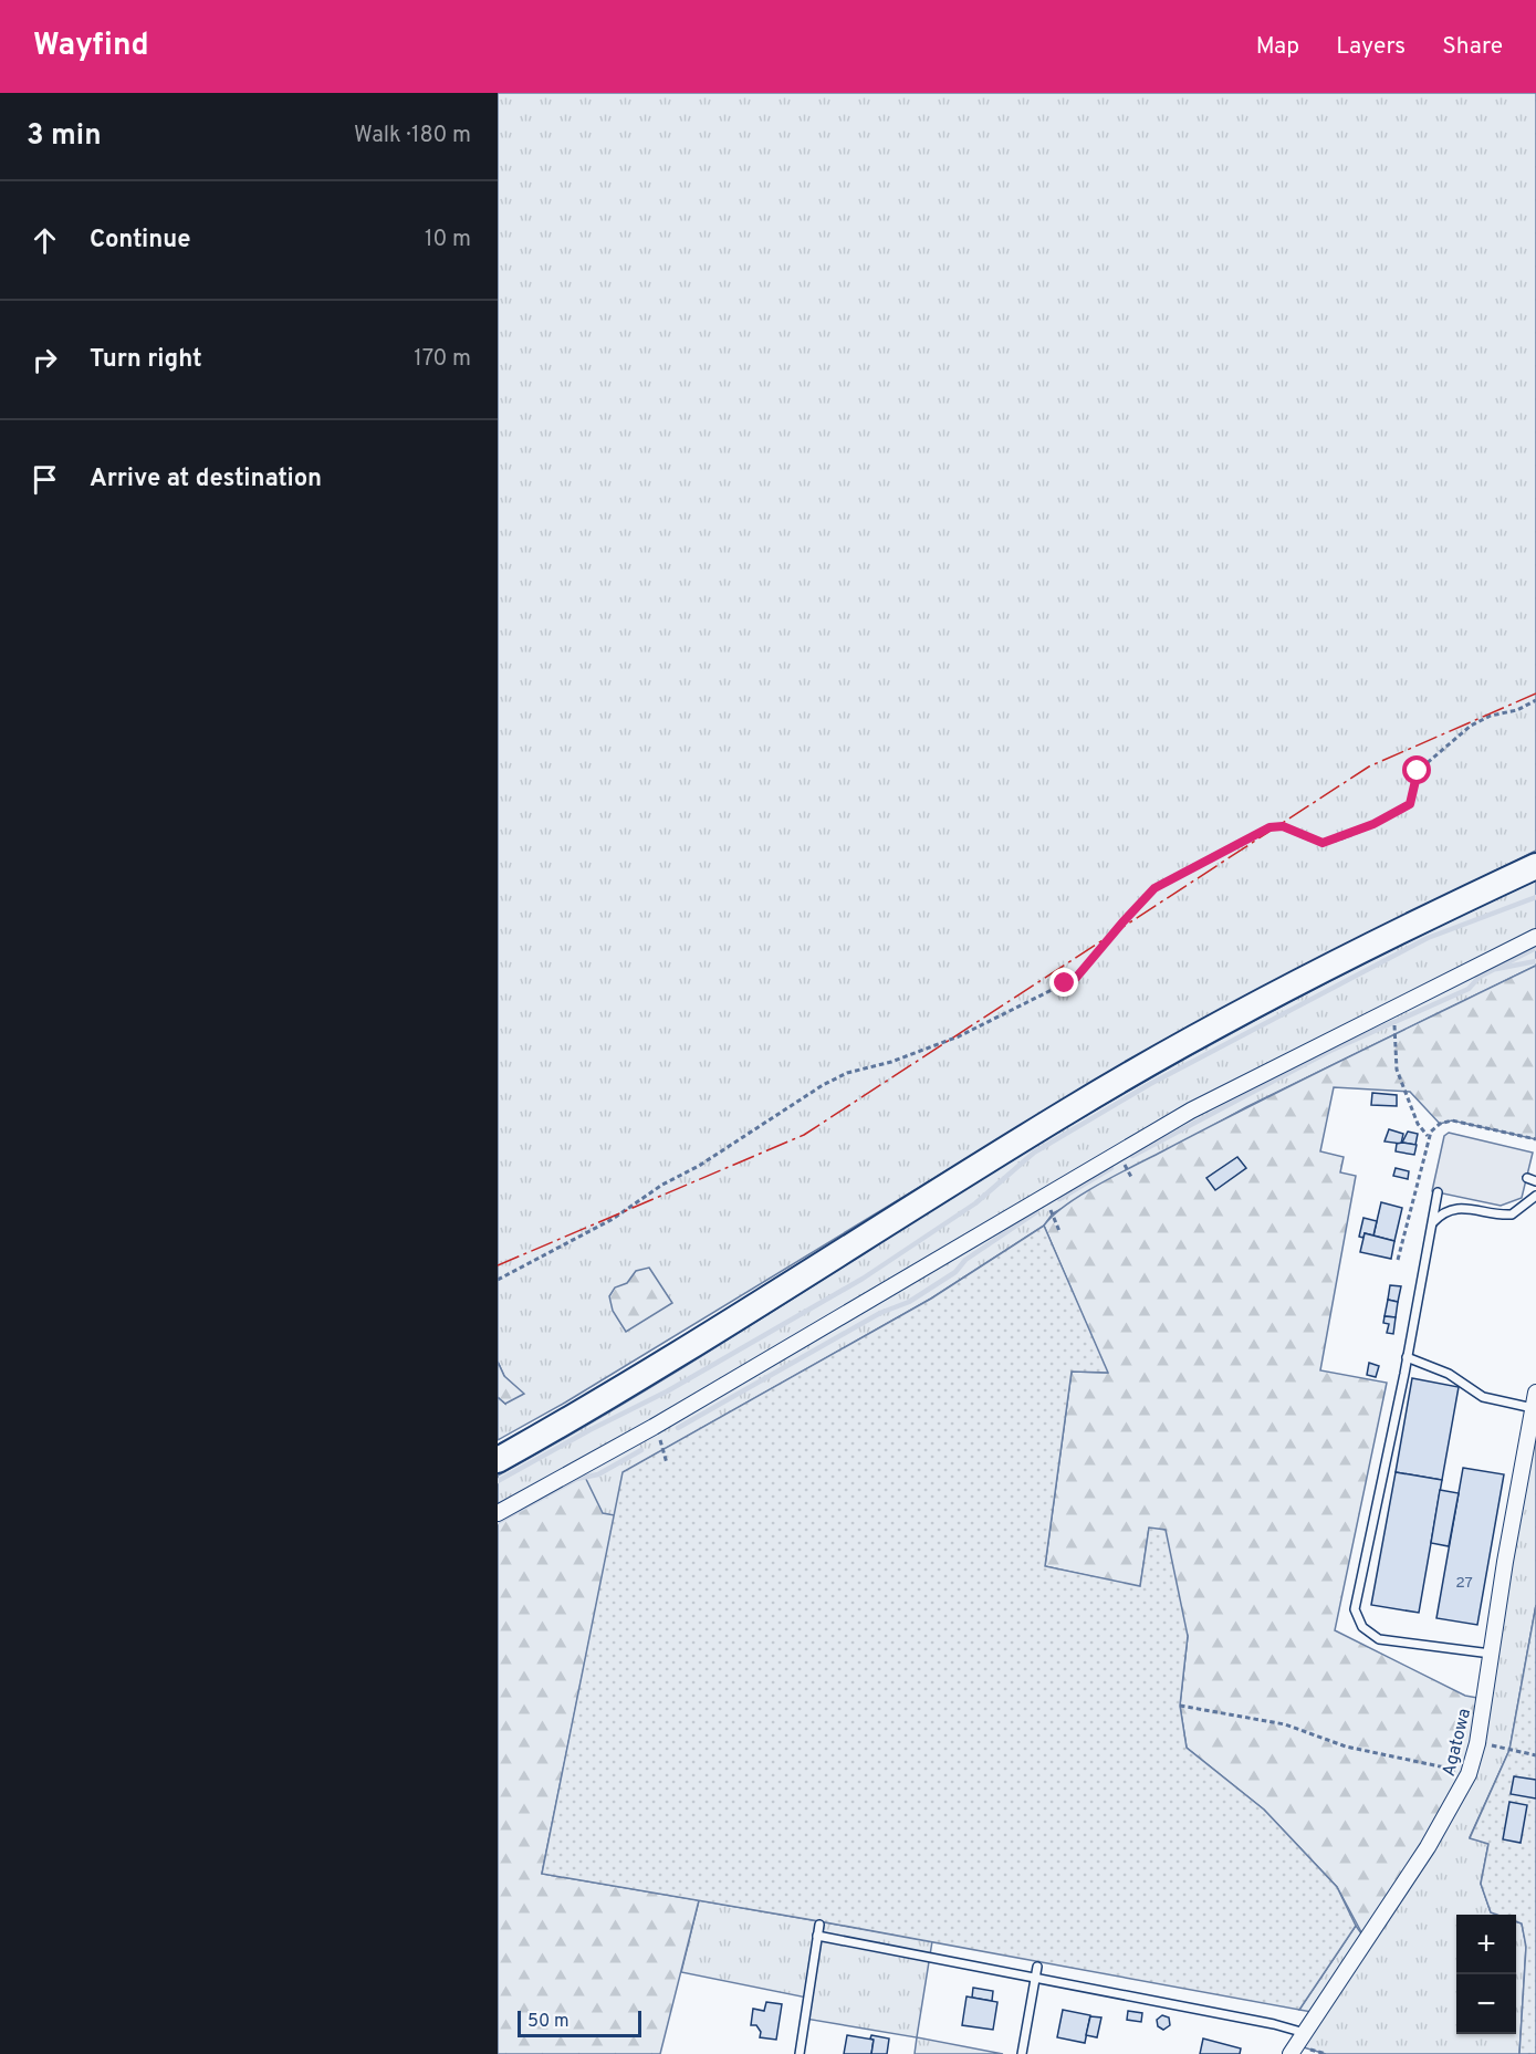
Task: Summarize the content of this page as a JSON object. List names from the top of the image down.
{
  "streets": {
    "street": ["Agatowa"]
  },
  "house_numbers": ["27"],
  "scale_bar": "50 m",
  "page": {
    "header": "Wayfind",
    "nav": ["Map", "Layers", "Share"],
    "heading": ["3 min", "Walk · 180 m"],
    "list": [
      ["Continue", "10 m"],
      ["Turn right", "170 m"],
      "Arrive at destination"
    ],
    "map_buttons": ["+", "−"],
    "scale": "50 m"
  }
}
